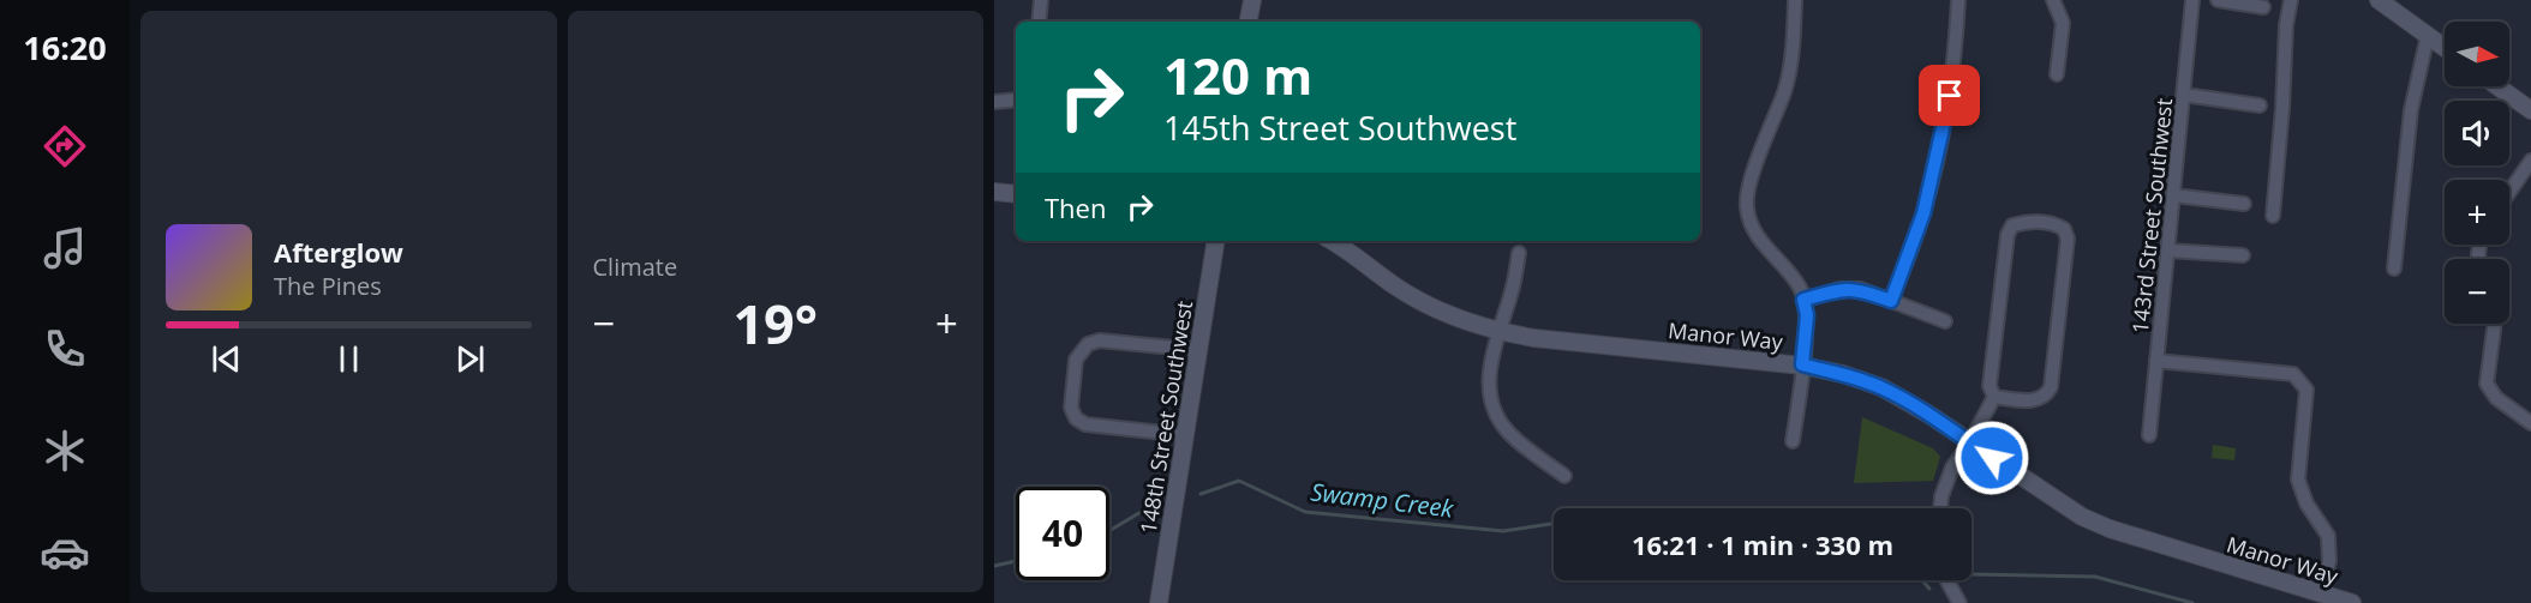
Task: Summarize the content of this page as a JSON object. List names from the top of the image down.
{
  "streets": {
    "street": ["143rd Street Southwest", "Manor Way", "148th Street Southwest"]
  },
  "water": ["Swamp Creek"],
  "north": "right",
  "page": {
    "tabs": "16:20",
    "tile": "Climate",
    "map_buttons": ["+", "−"],
    "turn": ["120 m", "145th Street Southwest"],
    "then": "Then",
    "song": ["Afterglow", "The Pines"],
    "heat": ["−", "19°", "+"],
    "limit": "40",
    "trip": "16:21 · 1 min · 330 m"
  }
}
